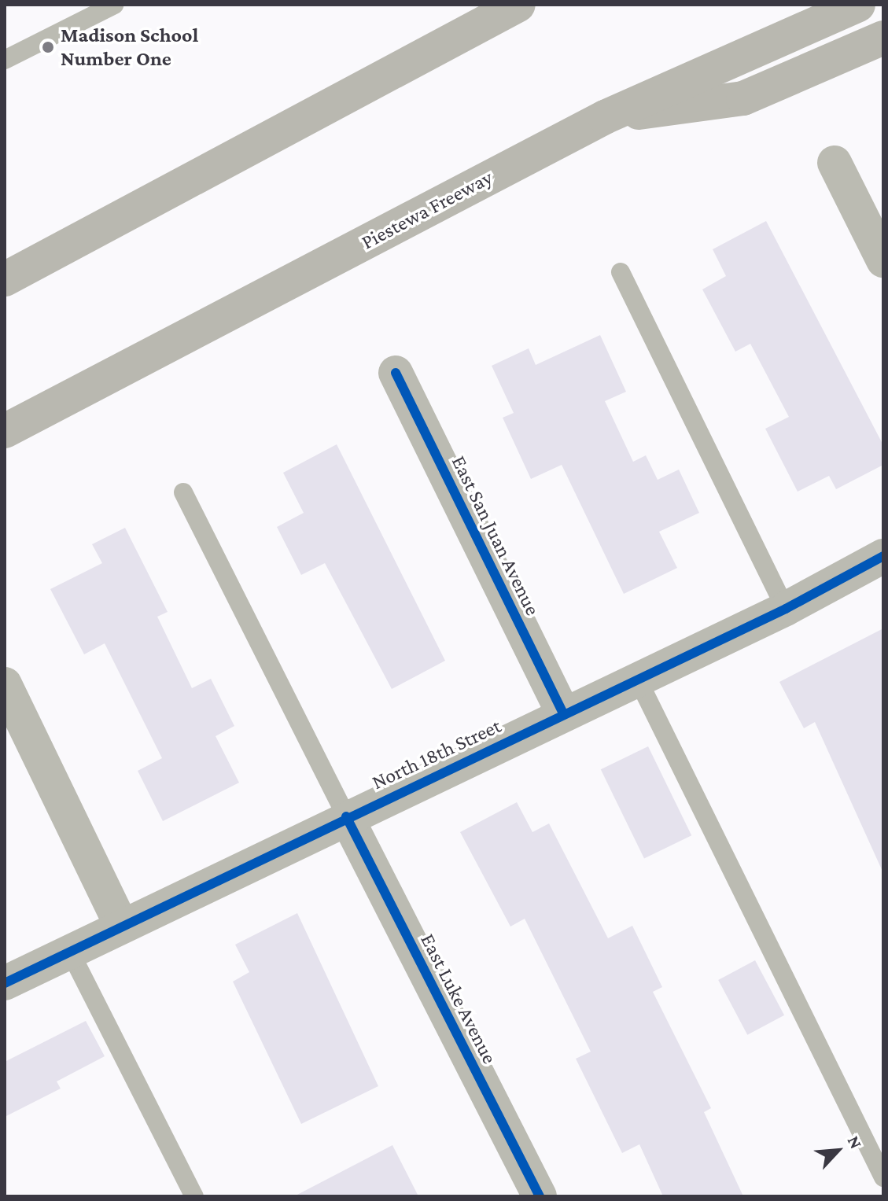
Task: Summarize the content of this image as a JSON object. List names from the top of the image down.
{
  "streets": {
    "highway": ["Piestewa Freeway"],
    "street": ["East San Juan Avenue", "North 18th Street", "East Luke Avenue"]
  },
  "crossings": [
    ["East San Juan Avenue", "North 18th Street"],
    ["North 18th Street", "East Luke Avenue"]
  ],
  "places": ["Madison School Number One"],
  "north": "top right"
}
